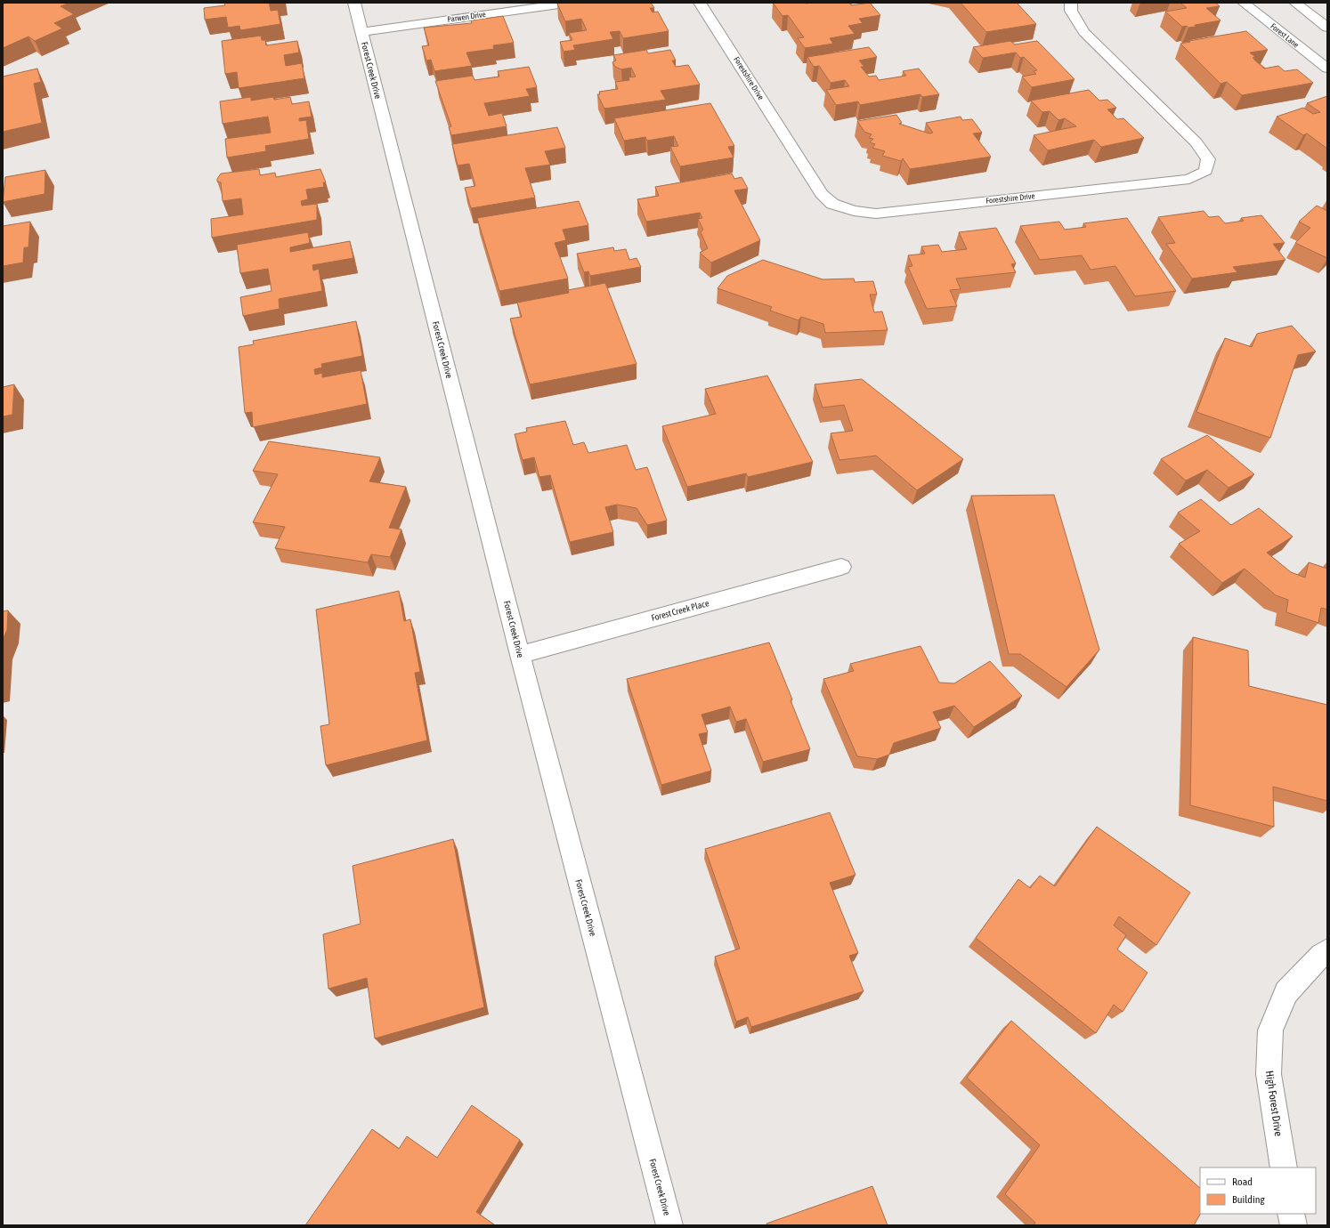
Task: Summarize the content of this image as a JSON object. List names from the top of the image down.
{
  "streets": {
    "street": [
      "Parwen Drive",
      "Forest Lane",
      "Forest Creek Drive",
      "Forestshire Drive",
      "Forest Creek Place",
      "High Forest Drive"
    ]
  },
  "crossings": [
    ["Parwen Drive", "Forest Creek Drive"],
    ["Forest Creek Drive", "Forest Creek Place"]
  ],
  "legend": ["Road", "Building"]
}
